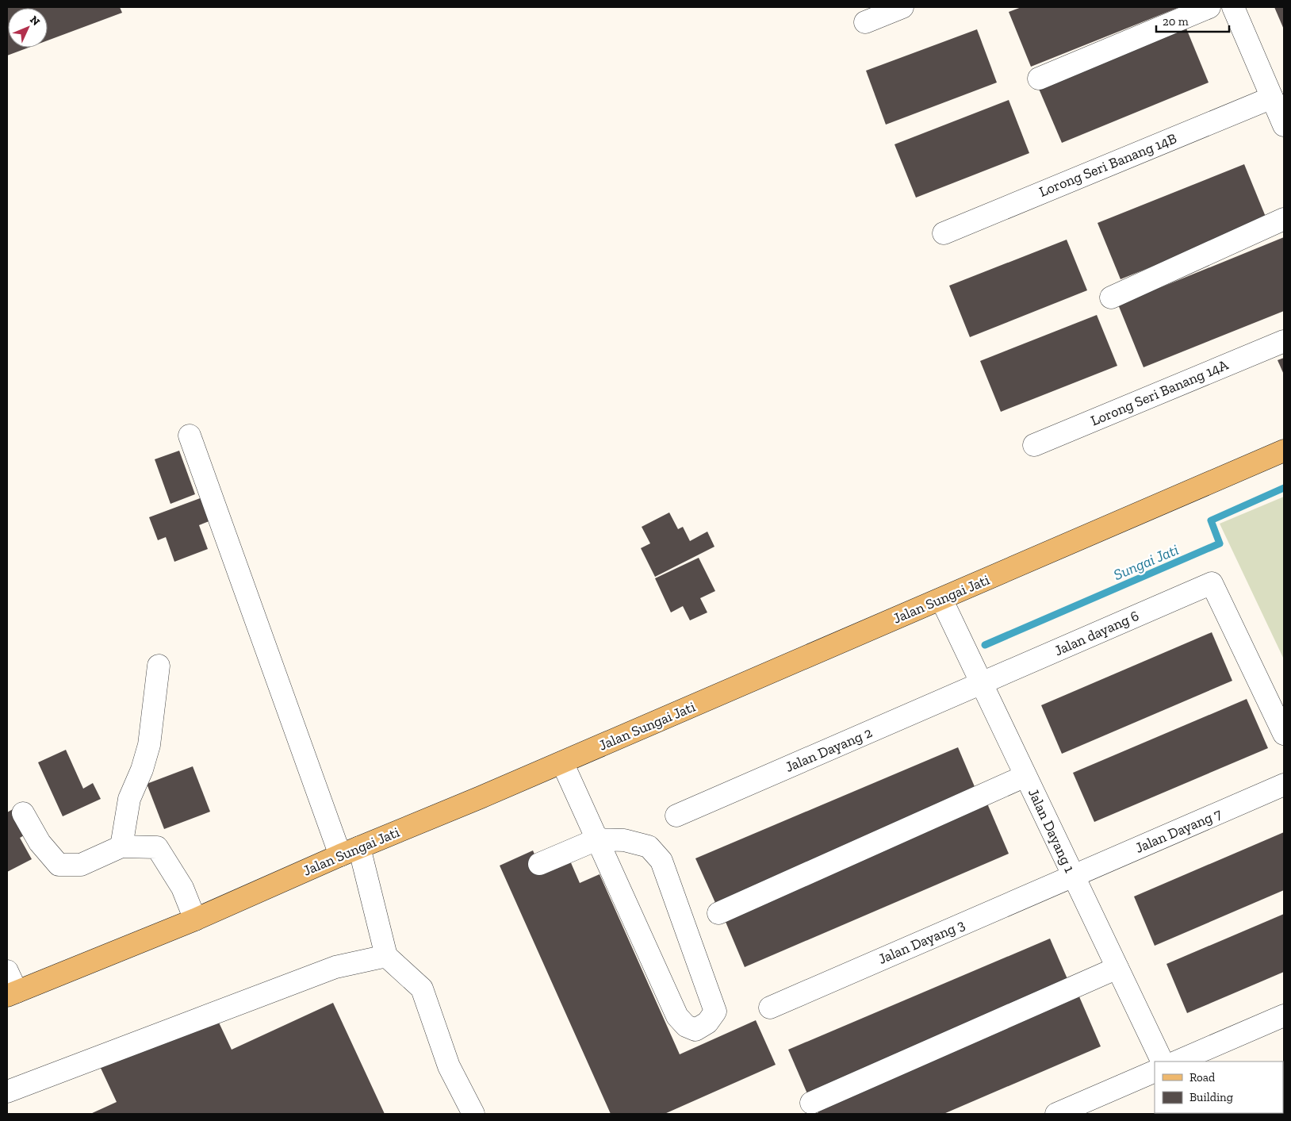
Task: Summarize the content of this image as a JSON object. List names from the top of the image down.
{
  "streets": {
    "main road": ["Jalan Sungai Jati"],
    "street": [
      "Lorong Seri Banang 14B",
      "Lorong Seri Banang 14A",
      "Jalan dayang 6",
      "Jalan Dayang 2",
      "Jalan Dayang 1",
      "Jalan Dayang 7",
      "Jalan Dayang 3"
    ]
  },
  "crossings": [
    ["Jalan Sungai Jati", "Jalan Dayang 1"],
    ["Jalan dayang 6", "Jalan Dayang 2"],
    ["Jalan dayang 6", "Jalan Dayang 1"],
    ["Jalan Dayang 2", "Jalan Dayang 1"],
    ["Jalan Dayang 1", "Jalan Dayang 7"],
    ["Jalan Dayang 1", "Jalan Dayang 3"],
    ["Jalan Dayang 7", "Jalan Dayang 3"]
  ],
  "water": ["Sungai Jati"],
  "legend": ["Road", "Building"],
  "scale_bar": "20 m",
  "north": "top right"
}
